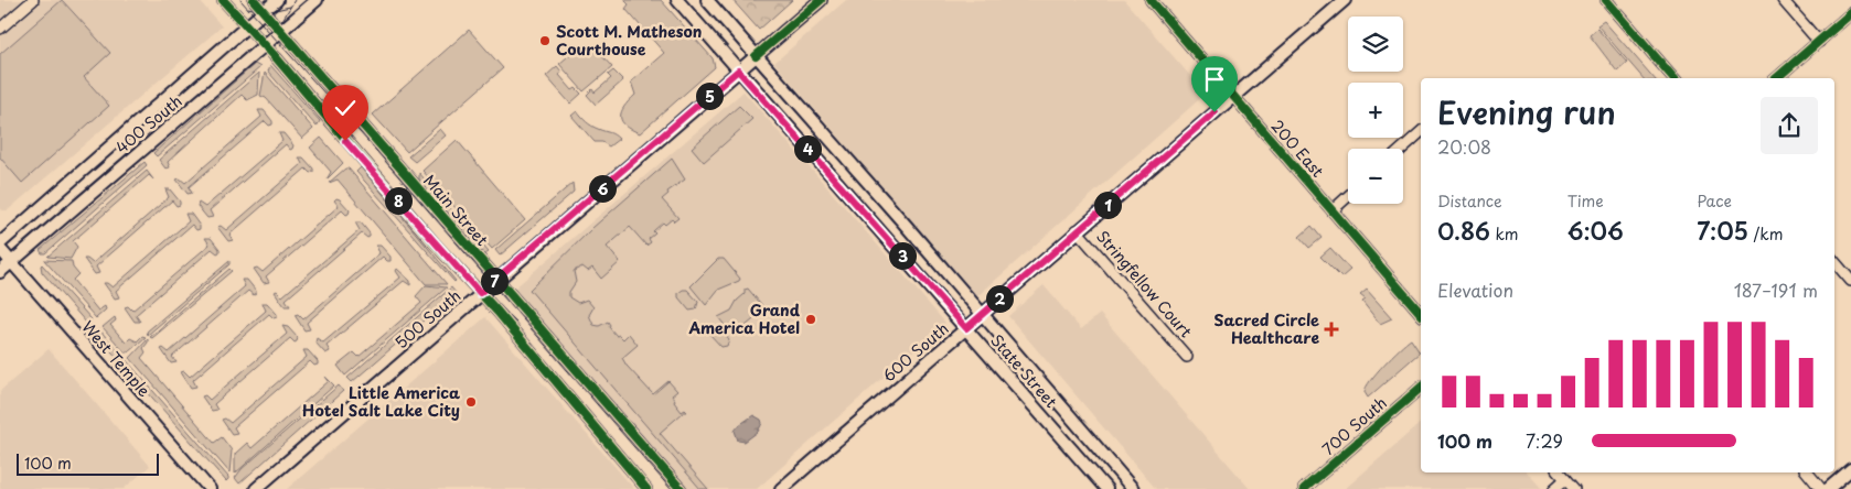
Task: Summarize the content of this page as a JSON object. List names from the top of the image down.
{
  "streets": {
    "main road": [
      "400 South",
      "500 South",
      "600 South",
      "West Temple",
      "State Street"
    ],
    "street": [
      "200 East",
      "Main Street",
      "Stringfellow Court",
      "700 South"
    ]
  },
  "crossings": [
    ["400 South", "Main Street"],
    ["400 South", "West Temple"],
    ["200 East", "600 South"],
    ["Main Street", "500 South"],
    ["Stringfellow Court", "600 South"],
    ["500 South", "State Street"],
    ["600 South", "State Street"]
  ],
  "places": {
    "other": ["Scott M. Matheson Courthouse", "Grand America Hotel", "Little America Hotel Salt Lake City"],
    "health": ["Sacred Circle Healthcare"]
  },
  "scale_bar": "100 m",
  "page": {
    "map_buttons": ["+", "−"],
    "heading": ["Evening run", "20:08"],
    "pins": [
      "5",
      "4",
      "6",
      "8",
      "1",
      "3",
      "7",
      "2"
    ],
    "stats": [
      ["Distance", "0.86 km"],
      ["Time", "6:06"],
      ["Pace", "7:05 /km"]
    ],
    "chart": ["Elevation", "187–191 m"],
    "list": [
      {
        "name": "100 m",
        "note": "7:29"
      }
    ],
    "scale": "100 m"
  }
}
